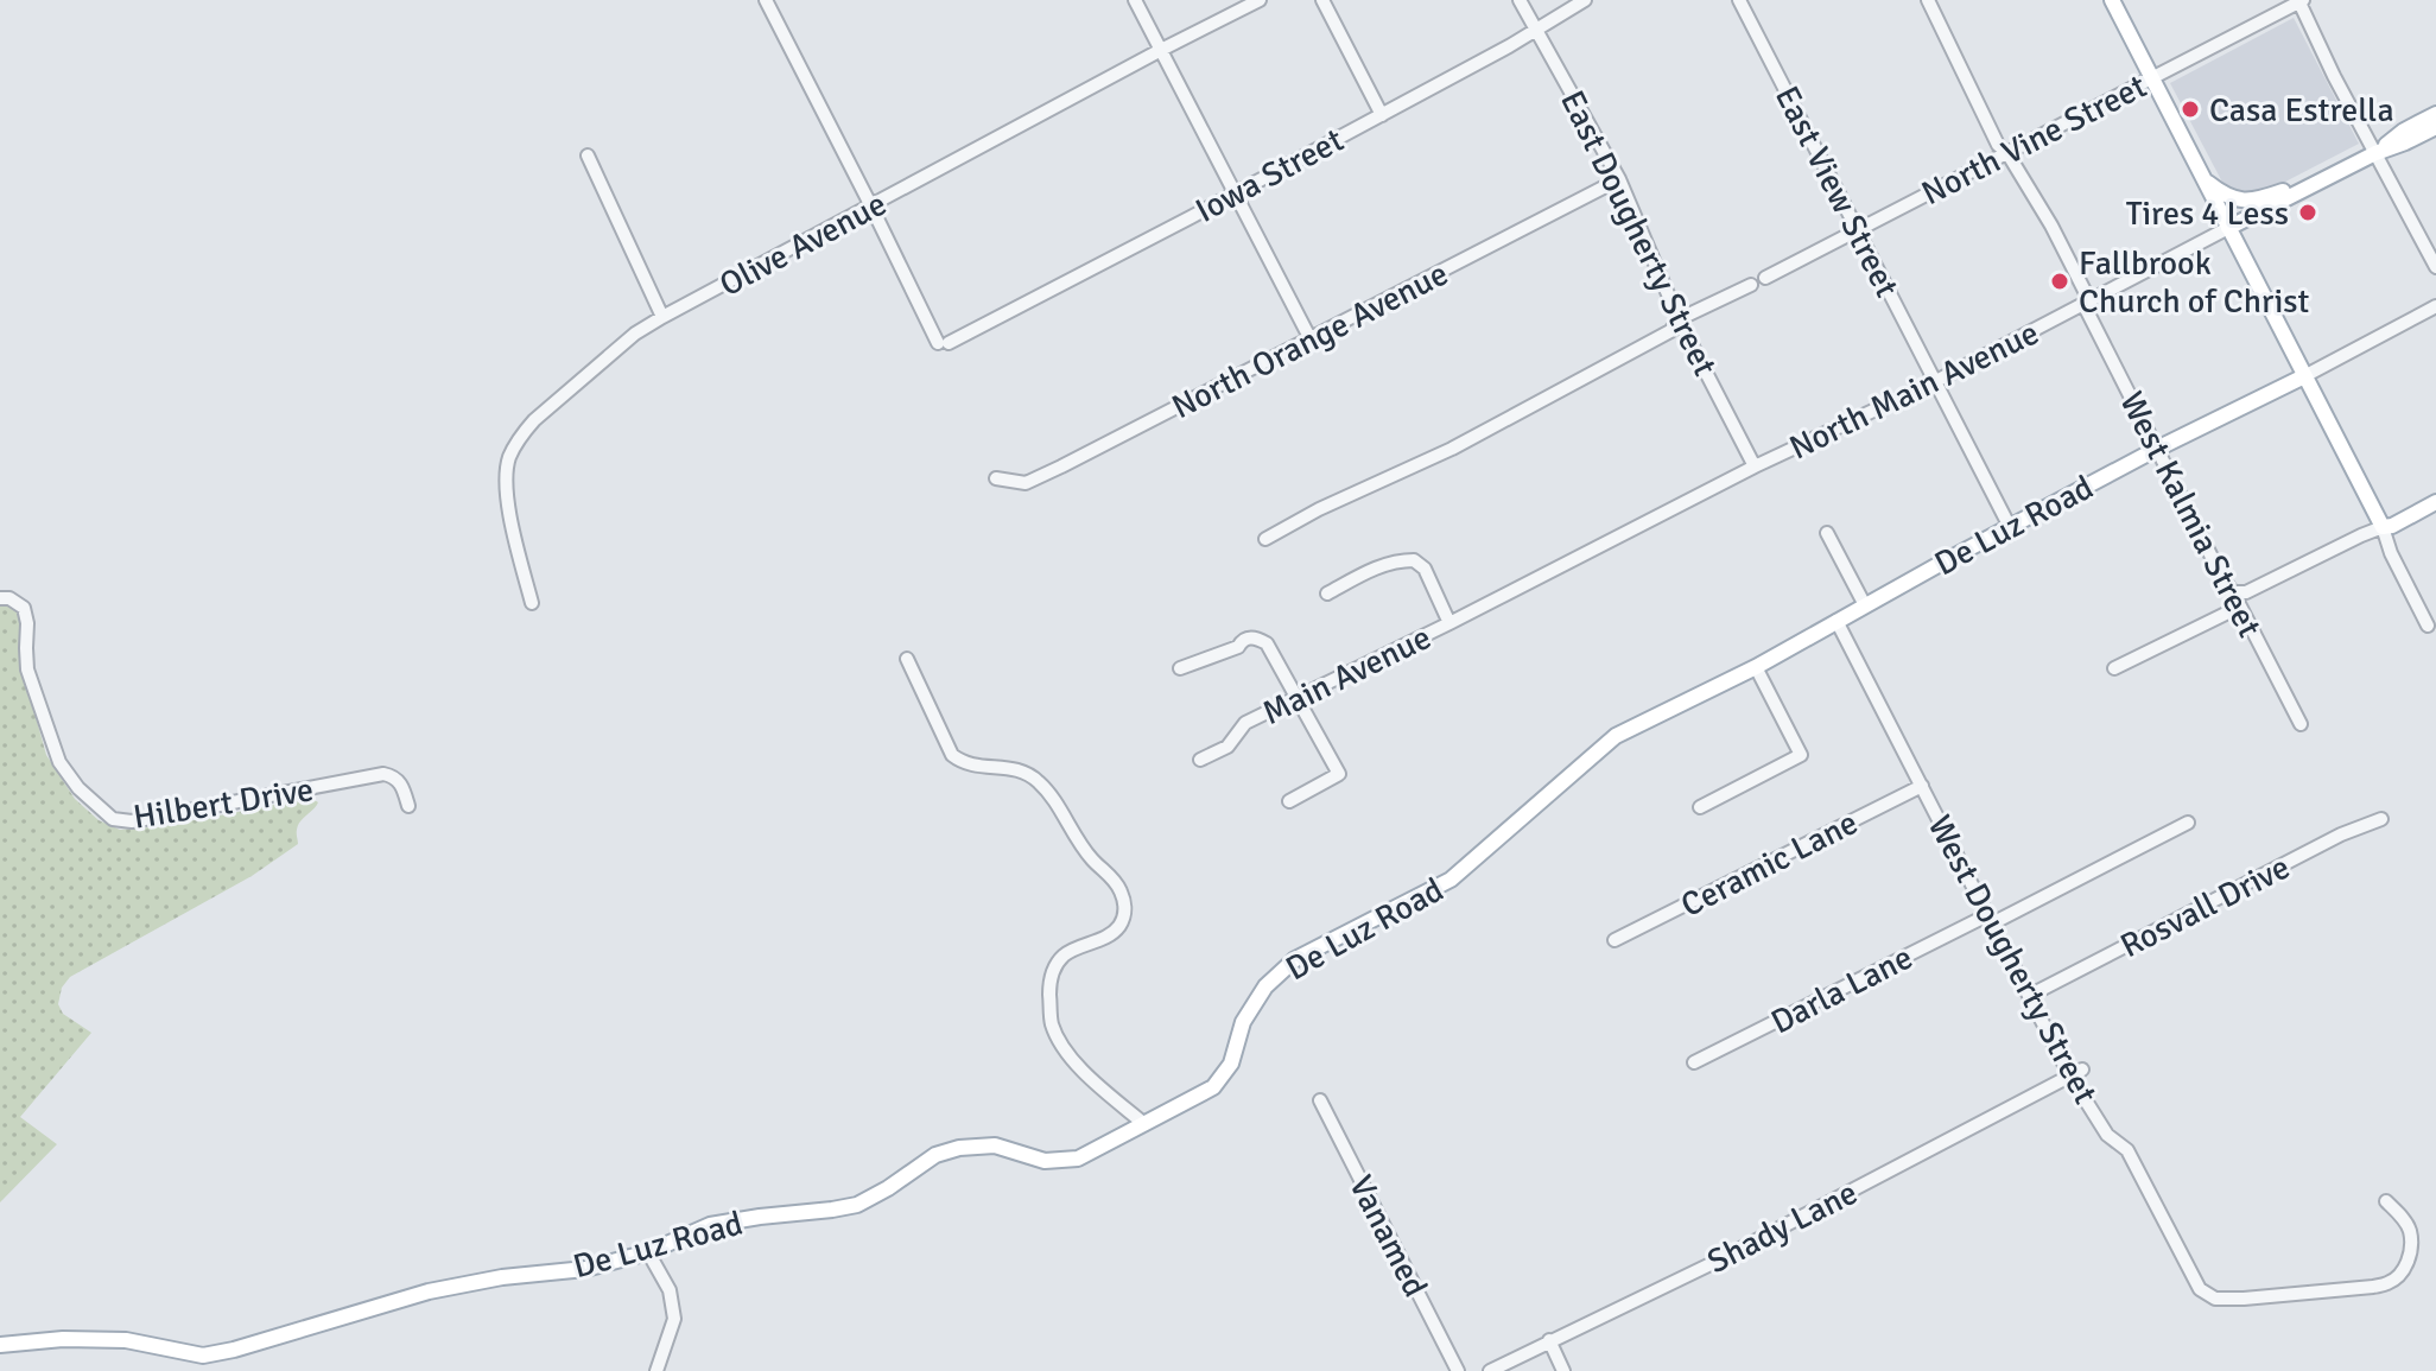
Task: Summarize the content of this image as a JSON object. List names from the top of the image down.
{
  "streets": {
    "main road": ["North Main Avenue", "De Luz Road"],
    "street": [
      "North Vine Street",
      "Iowa Street",
      "East View Street",
      "East Dougherty Street",
      "Olive Avenue",
      "North Orange Avenue",
      "West Kalmia Street",
      "Main Avenue",
      "Hilbert Drive",
      "Ceramic Lane",
      "Rosvall Drive",
      "West Dougherty Street",
      "Darla Lane",
      "Shady Lane",
      "Vanamed"
    ]
  },
  "crossings": [
    ["North Vine Street", "East View Street"],
    ["North Vine Street", "West Kalmia Street"],
    ["Iowa Street", "East Dougherty Street"],
    ["Iowa Street", "Olive Avenue"],
    ["East View Street", "North Main Avenue"],
    ["East View Street", "De Luz Road"],
    ["East Dougherty Street", "North Orange Avenue"],
    ["East Dougherty Street", "North Main Avenue"],
    ["North Main Avenue", "West Kalmia Street"],
    ["North Main Avenue", "Main Avenue"],
    ["West Kalmia Street", "De Luz Road"],
    ["De Luz Road", "West Dougherty Street"],
    ["Ceramic Lane", "West Dougherty Street"],
    ["Rosvall Drive", "West Dougherty Street"],
    ["West Dougherty Street", "Darla Lane"],
    ["West Dougherty Street", "Shady Lane"]
  ],
  "places": ["Casa Estrella", "Tires 4 Less", "Fallbrook Church of Christ"]
}
